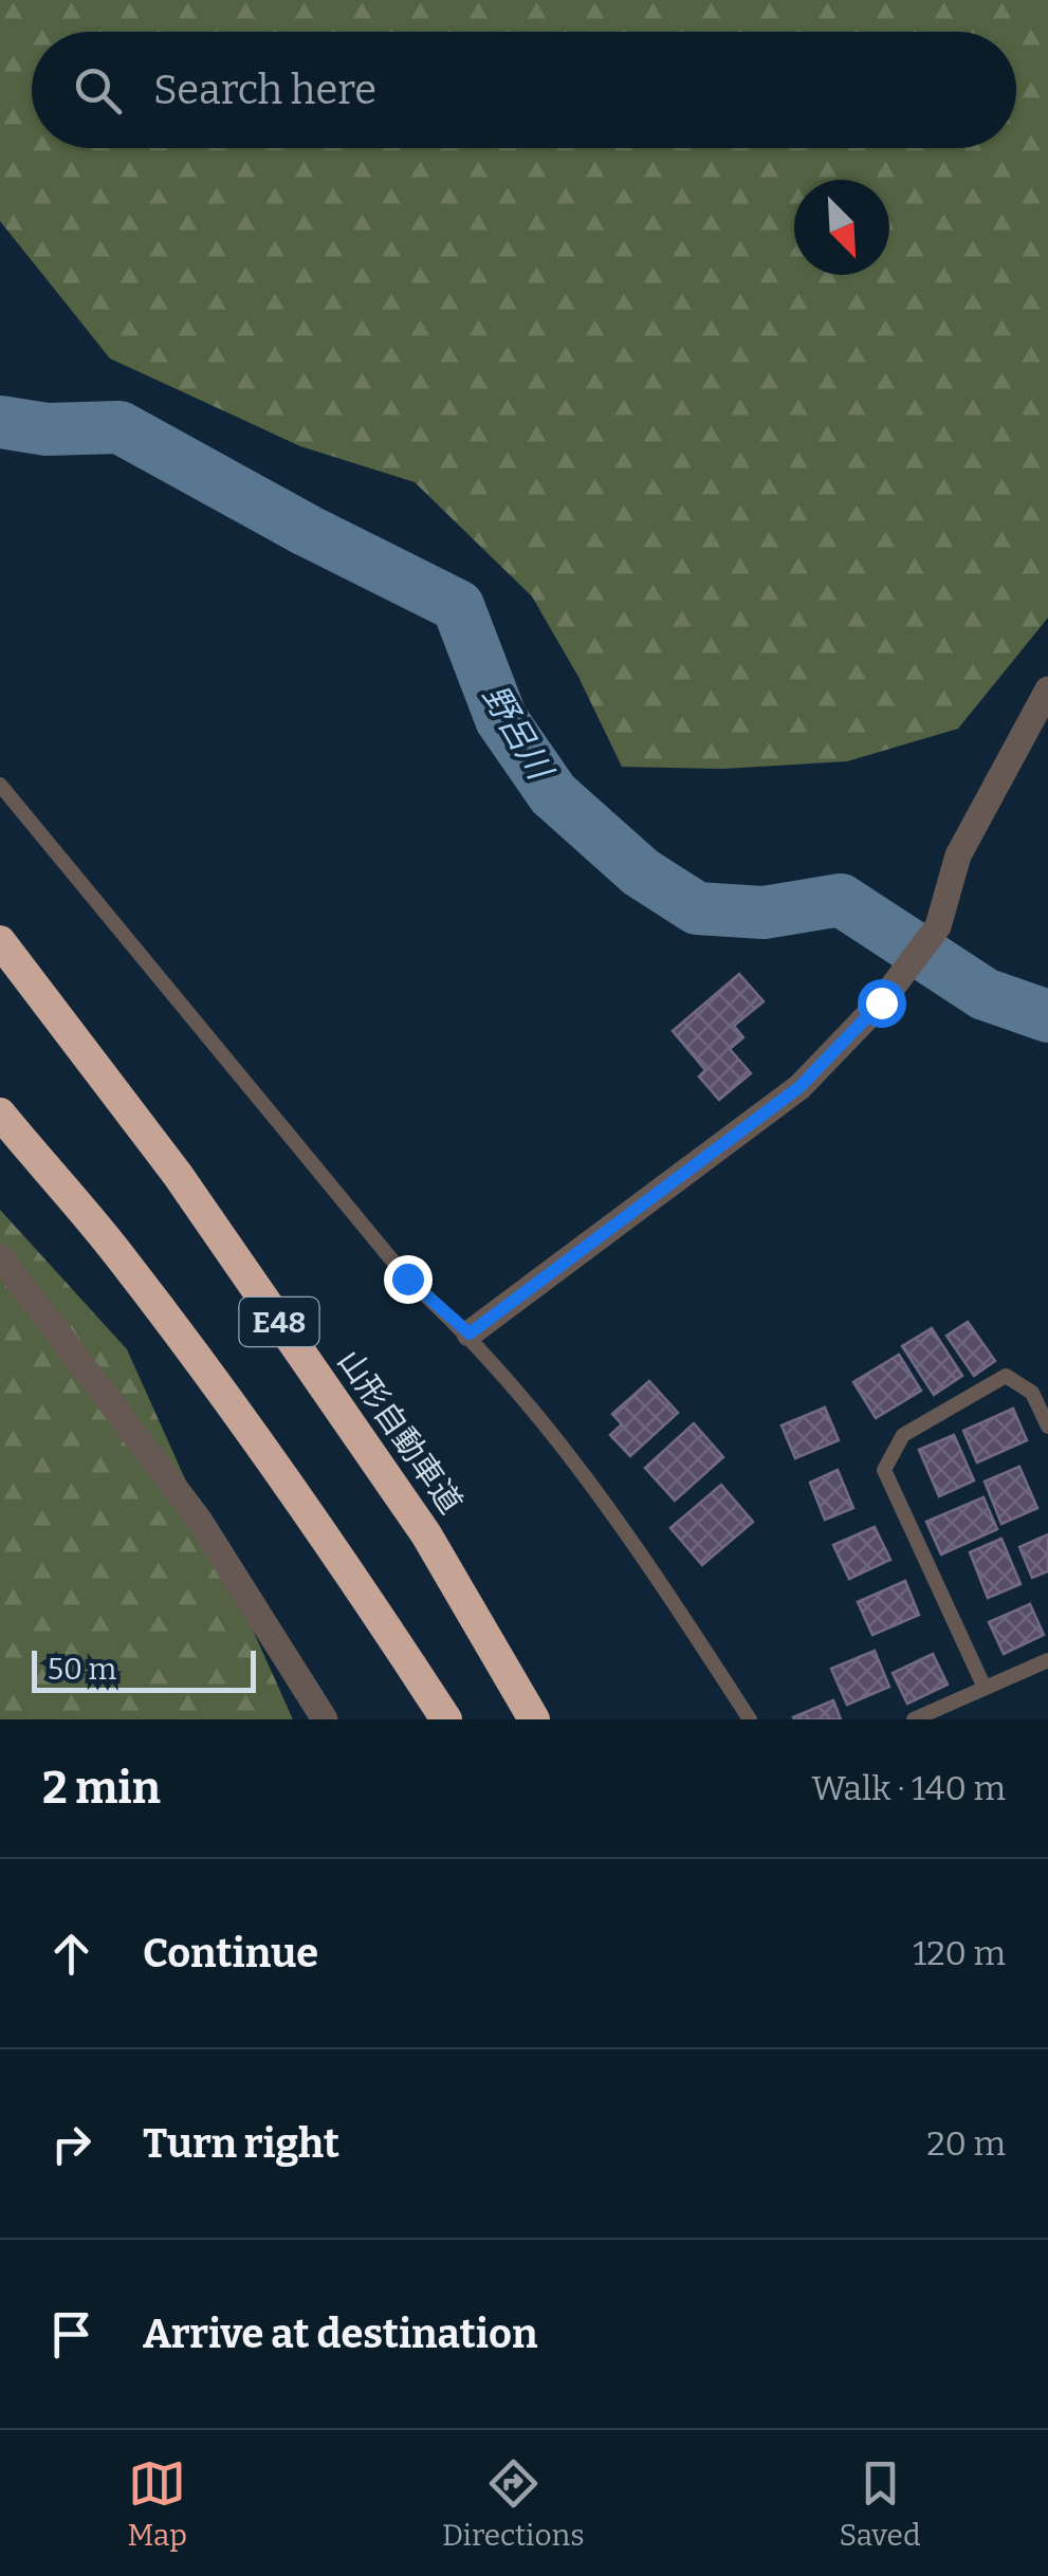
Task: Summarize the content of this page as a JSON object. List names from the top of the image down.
{
  "streets": {
    "highway": ["E48", "山形自動車道"]
  },
  "water": ["野呂川"],
  "scale_bar": "50 m",
  "north": "bottom right",
  "page": {
    "search": "Search here",
    "scale": "50 m",
    "heading": ["2 min", "Walk · 140 m"],
    "list": [
      ["Continue", "120 m"],
      ["Turn right", "20 m"],
      "Arrive at destination"
    ],
    "nav": ["Map", "Directions", "Saved"]
  }
}
